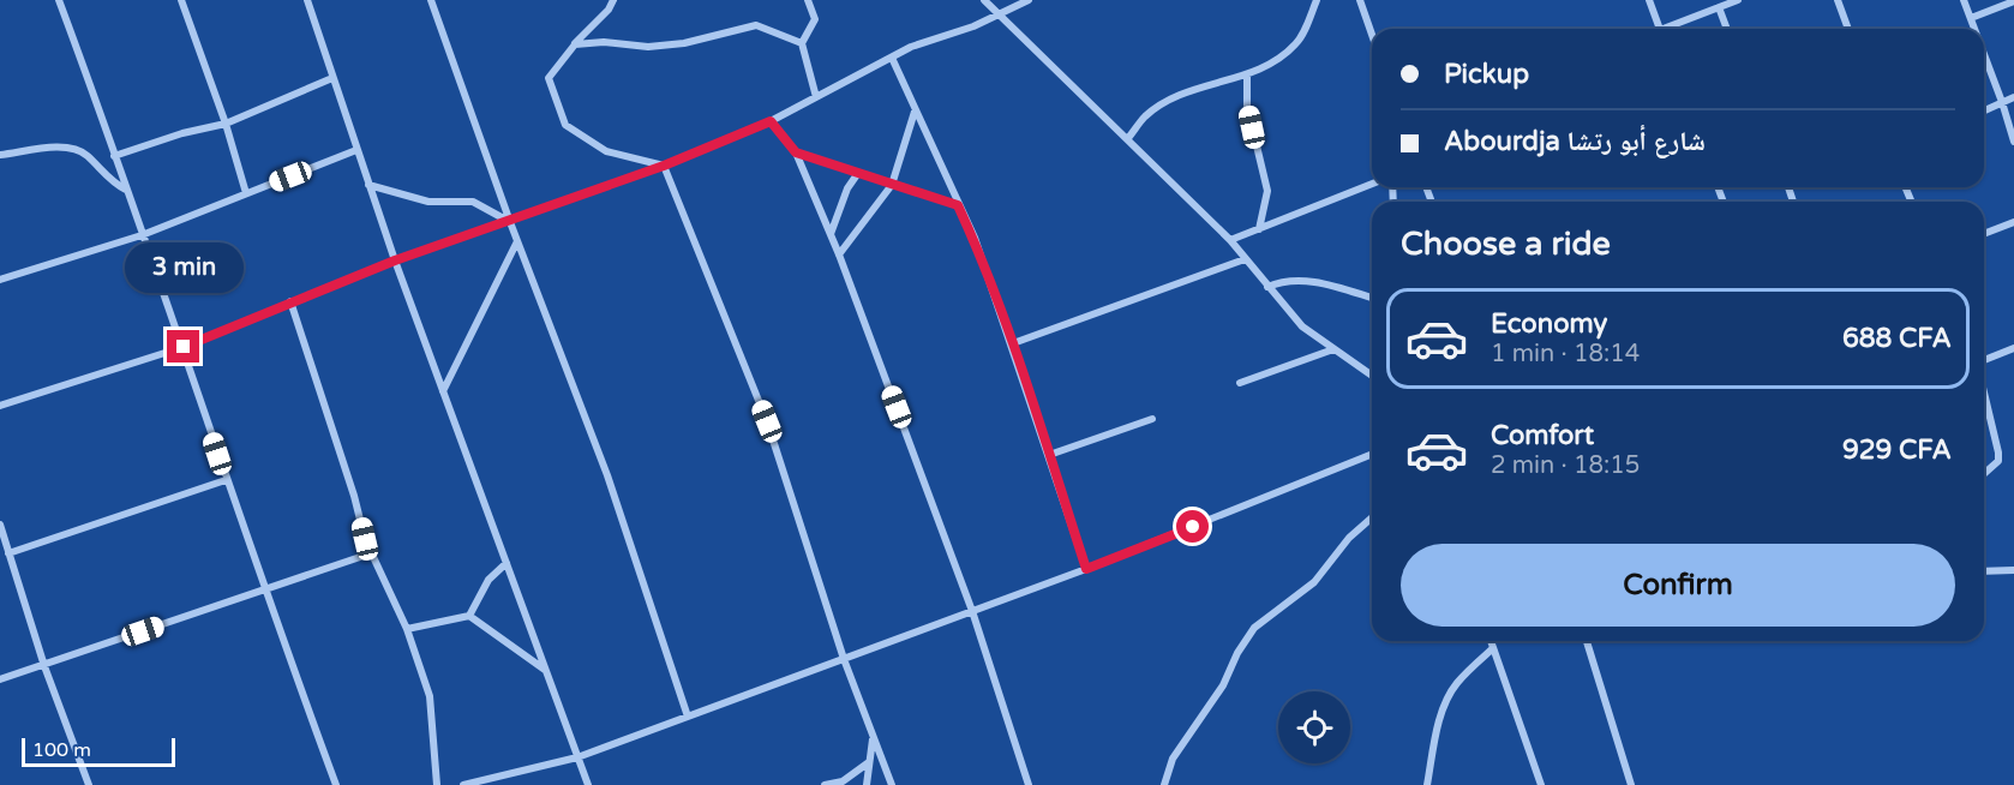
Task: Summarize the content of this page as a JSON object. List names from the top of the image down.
{
  "scale_bar": "100 m",
  "page": {
    "banner": ["Pickup", "Abourdja شارع أبو رتشا"],
    "heading": "Choose a ride",
    "bubble": "3 min",
    "list": [
      {
        "name": "Economy",
        "note": "1 min · 18:14",
        "value": "688 CFA"
      },
      {
        "name": "Comfort",
        "note": "2 min · 18:15",
        "value": "929 CFA"
      }
    ],
    "buttons": "Confirm",
    "scale": "100 m"
  }
}
